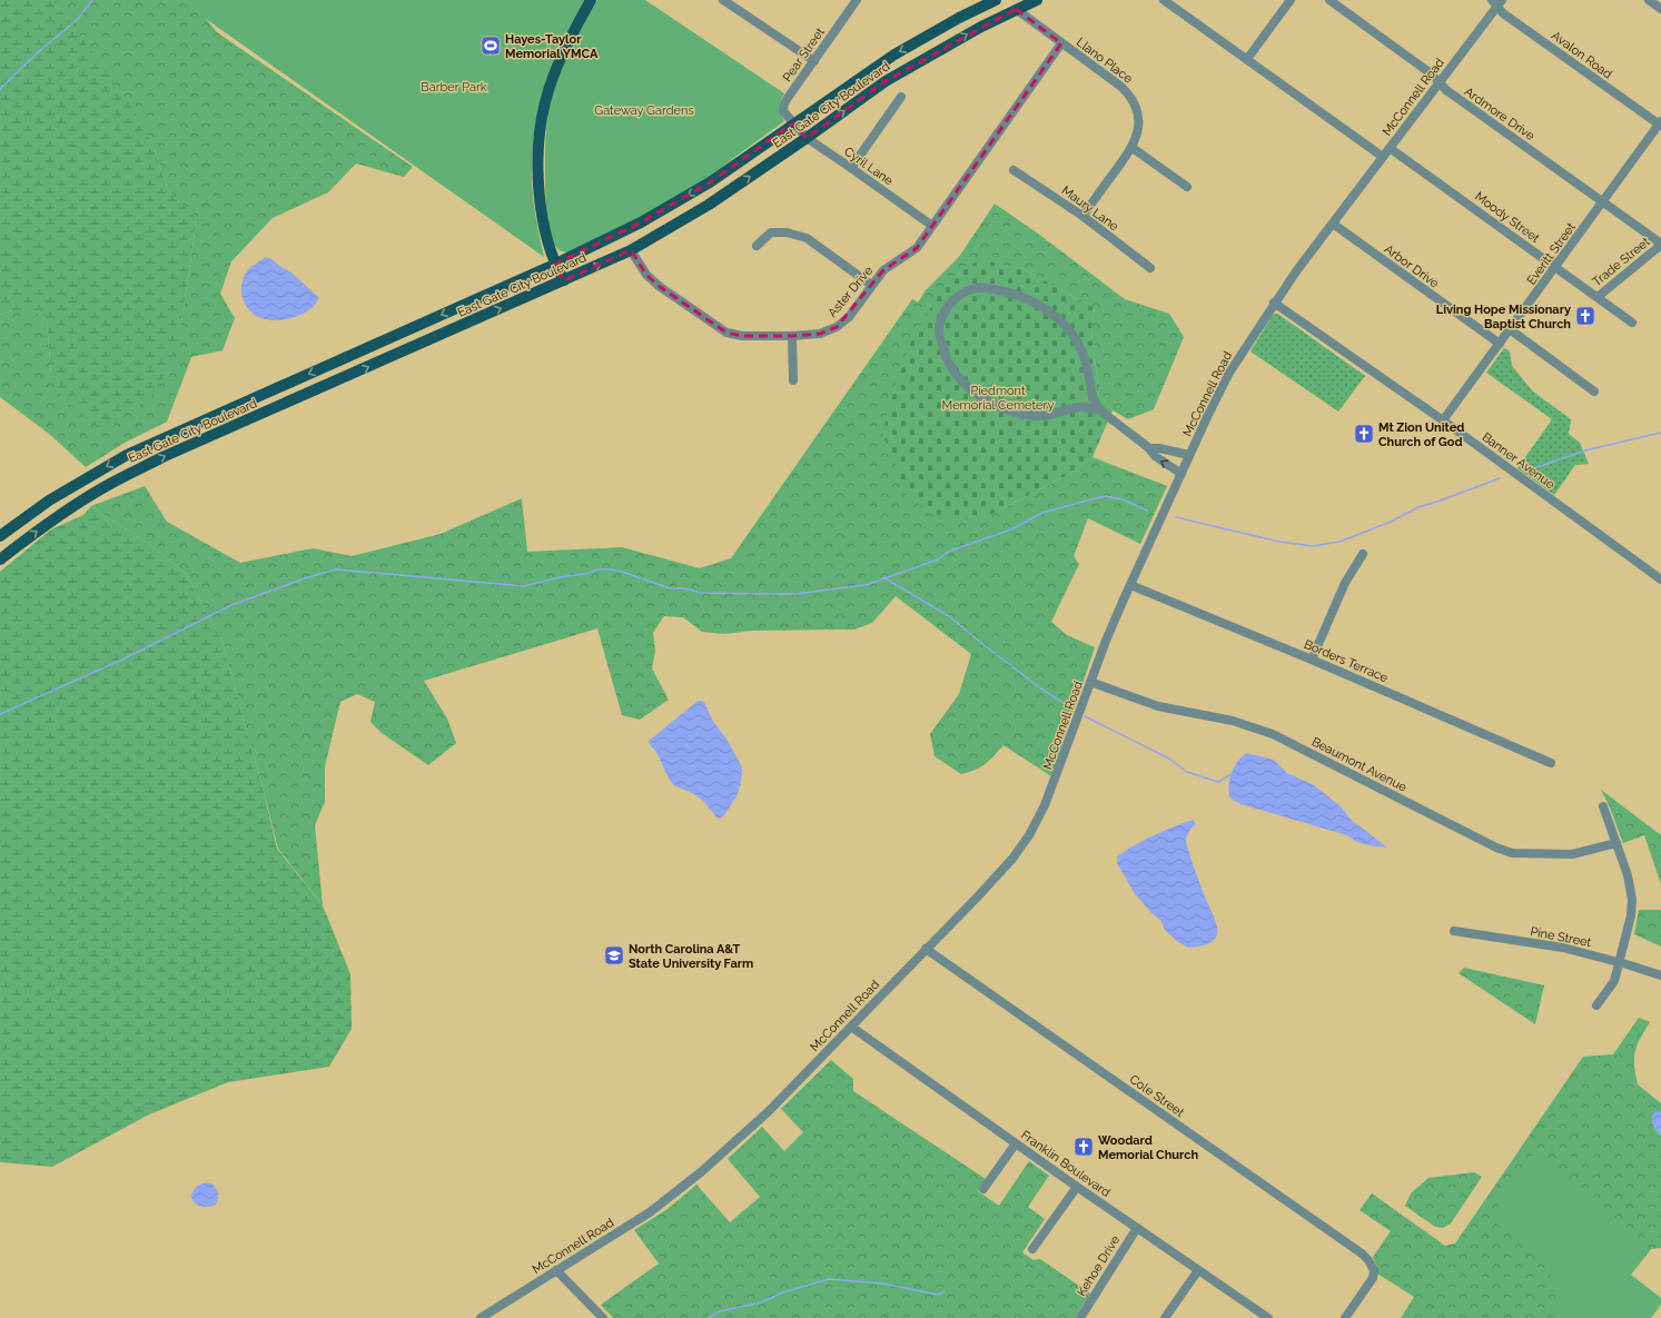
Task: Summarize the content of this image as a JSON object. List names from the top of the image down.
{
  "streets": {
    "main road": ["East Gate City Boulevard"],
    "street": [
      "Pear Street",
      "Avalon Road",
      "Llano Place",
      "McConnell Road",
      "Ardmore Drive",
      "Cyril Lane",
      "Maury Lane",
      "Moody Street",
      "Everitt Street",
      "Trade Street",
      "Arbor Drive",
      "Aster Drive",
      "Banner Avenue",
      "Borders Terrace",
      "Beaumont Avenue",
      "Pine Street",
      "Cole Street",
      "Franklin Boulevard",
      "Kehoe Drive"
    ]
  },
  "crossings": [
    ["Pear Street", "East Gate City Boulevard"],
    ["Pear Street", "Cyril Lane"],
    ["Avalon Road", "McConnell Road"],
    ["Avalon Road", "Everitt Street"],
    ["Llano Place", "East Gate City Boulevard"],
    ["Llano Place", "Maury Lane"],
    ["Llano Place", "Aster Drive"],
    ["McConnell Road", "Ardmore Drive"],
    ["McConnell Road", "Moody Street"],
    ["McConnell Road", "Arbor Drive"],
    ["McConnell Road", "Banner Avenue"],
    ["McConnell Road", "Borders Terrace"],
    ["McConnell Road", "Beaumont Avenue"],
    ["McConnell Road", "Cole Street"],
    ["McConnell Road", "Franklin Boulevard"],
    ["East Gate City Boulevard", "Cyril Lane"],
    ["East Gate City Boulevard", "Aster Drive"],
    ["Ardmore Drive", "Everitt Street"],
    ["Ardmore Drive", "Trade Street"],
    ["Cyril Lane", "Aster Drive"],
    ["Moody Street", "Everitt Street"],
    ["Moody Street", "Trade Street"],
    ["Everitt Street", "Arbor Drive"],
    ["Everitt Street", "Banner Avenue"],
    ["Franklin Boulevard", "Kehoe Drive"]
  ],
  "parks": ["Barber Park", "Gateway Gardens", "Piedmont Memorial Cemetery"],
  "places": {
    "sports": ["Hayes-Taylor Memorial YMCA"],
    "church": ["Living Hope Missionary Baptist Church", "Mt Zion United Church of God", "Woodard Memorial Church"],
    "school or university": ["North Carolina A&T State University Farm"]
  }
}
